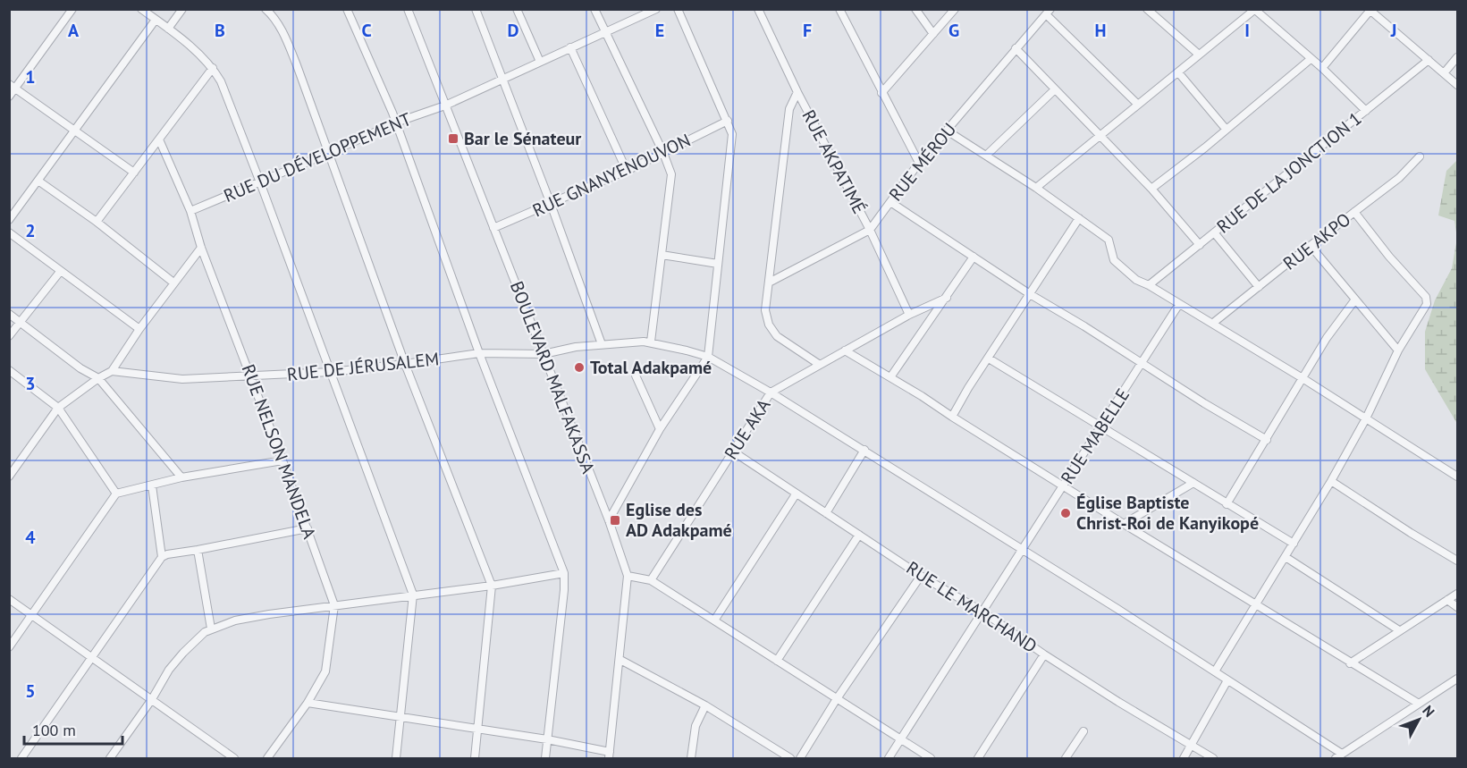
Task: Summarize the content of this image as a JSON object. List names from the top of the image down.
{
  "streets": {
    "street": [
      "RUE DU DÉVELOPPEMENT",
      "RUE AKPATIMÉ",
      "RUE MÉROU",
      "RUE DE LA JONCTION 1",
      "RUE GNANYENOUVON",
      "RUE AKPO",
      "RUE DE JÉRUSALEM",
      "BOULEVARD MALFAKASSA",
      "RUE AKA",
      "RUE MABELLE",
      "RUE NELSON MANDELA",
      "RUE LE MARCHAND"
    ]
  },
  "crossings": [
    ["RUE DU DÉVELOPPEMENT", "BOULEVARD MALFAKASSA"],
    ["RUE DU DÉVELOPPEMENT", "RUE NELSON MANDELA"],
    ["RUE AKPATIMÉ", "RUE MÉROU"],
    ["RUE AKPATIMÉ", "RUE AKA"],
    ["RUE GNANYENOUVON", "BOULEVARD MALFAKASSA"],
    ["RUE DE JÉRUSALEM", "BOULEVARD MALFAKASSA"],
    ["RUE DE JÉRUSALEM", "RUE AKA"],
    ["RUE DE JÉRUSALEM", "RUE MABELLE"],
    ["RUE DE JÉRUSALEM", "RUE NELSON MANDELA"],
    ["RUE AKA", "RUE LE MARCHAND"],
    ["RUE MABELLE", "RUE LE MARCHAND"]
  ],
  "places": {
    "transit": ["Bar le Sénateur", "Eglise des AD Adakpamé"],
    "other": ["Total Adakpamé", "Église Baptiste Christ-Roi de Kanyikopé"]
  },
  "scale_bar": "100 m",
  "north": "top right",
  "grid": {
    "columns": [
      "A",
      "B",
      "C",
      "D",
      "E",
      "F",
      "G",
      "H",
      "I",
      "J"
    ],
    "rows": [
      "1",
      "2",
      "3",
      "4",
      "5"
    ]
  }
}
